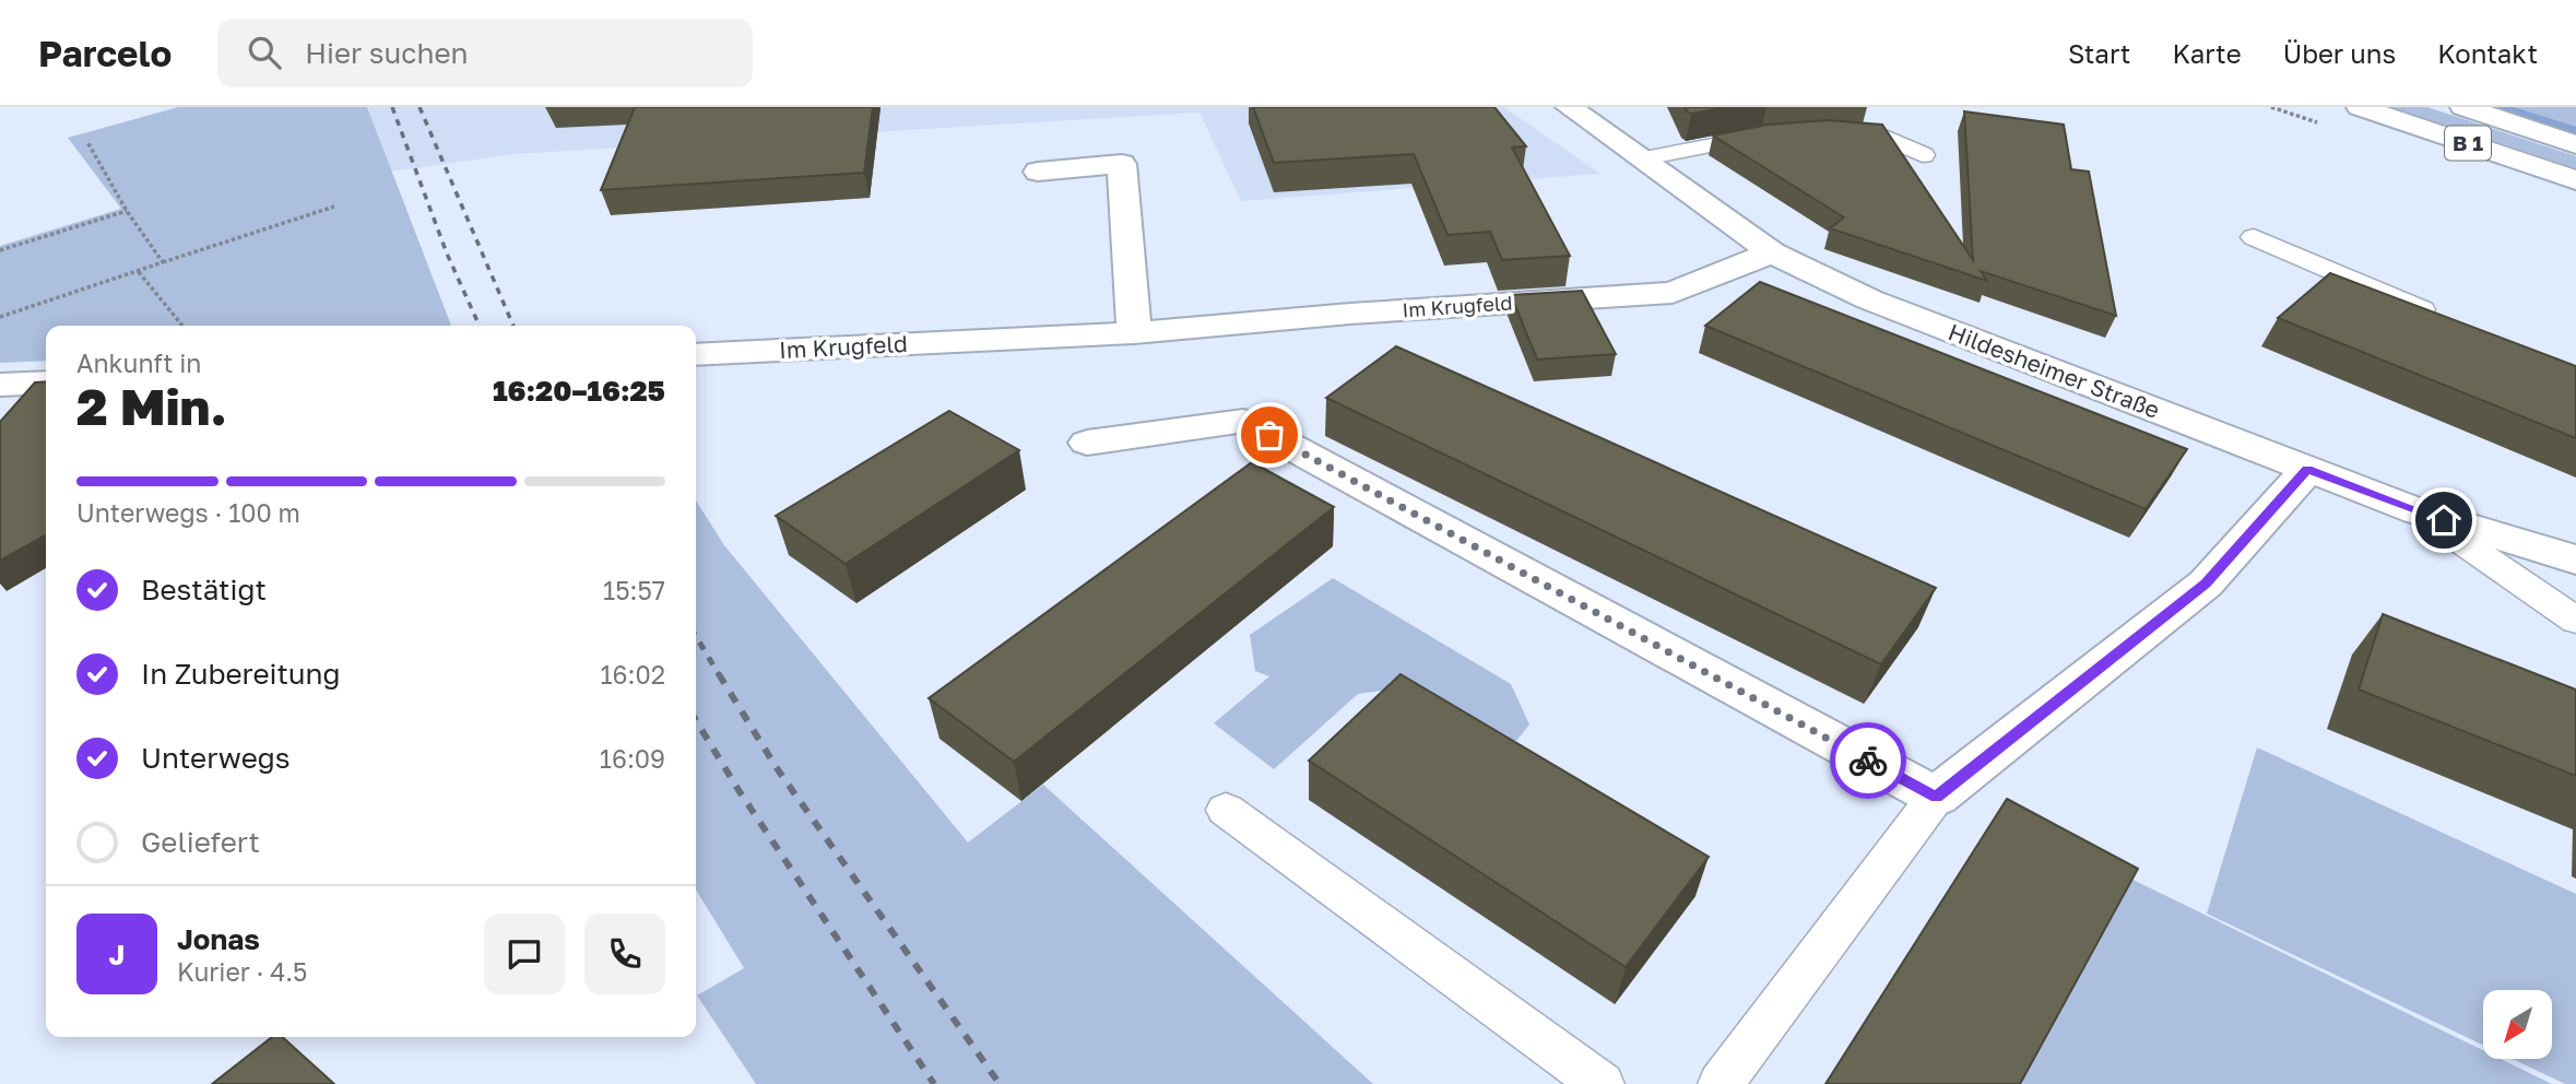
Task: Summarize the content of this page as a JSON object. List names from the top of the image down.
{
  "streets": {
    "main road": ["B 1", "Im Krugfeld", "Hildesheimer Straße"]
  },
  "crossings": [
    ["Im Krugfeld", "Hildesheimer Straße"]
  ],
  "north": "bottom left",
  "page": {
    "header": "Parcelo",
    "search": "Hier suchen",
    "nav": [
      "Start",
      "Karte",
      "Über uns",
      "Kontakt"
    ],
    "heading": ["2 Min.", "Ankunft in", "16:20–16:25"],
    "panel": ["Jonas", "Kurier · 4.5"],
    "bar": "Unterwegs · 100 m",
    "list": [
      ["Bestätigt", "15:57"],
      ["In Zubereitung", "16:02"],
      ["Unterwegs", "16:09"],
      "Geliefert"
    ],
    "round": "J"
  }
}
